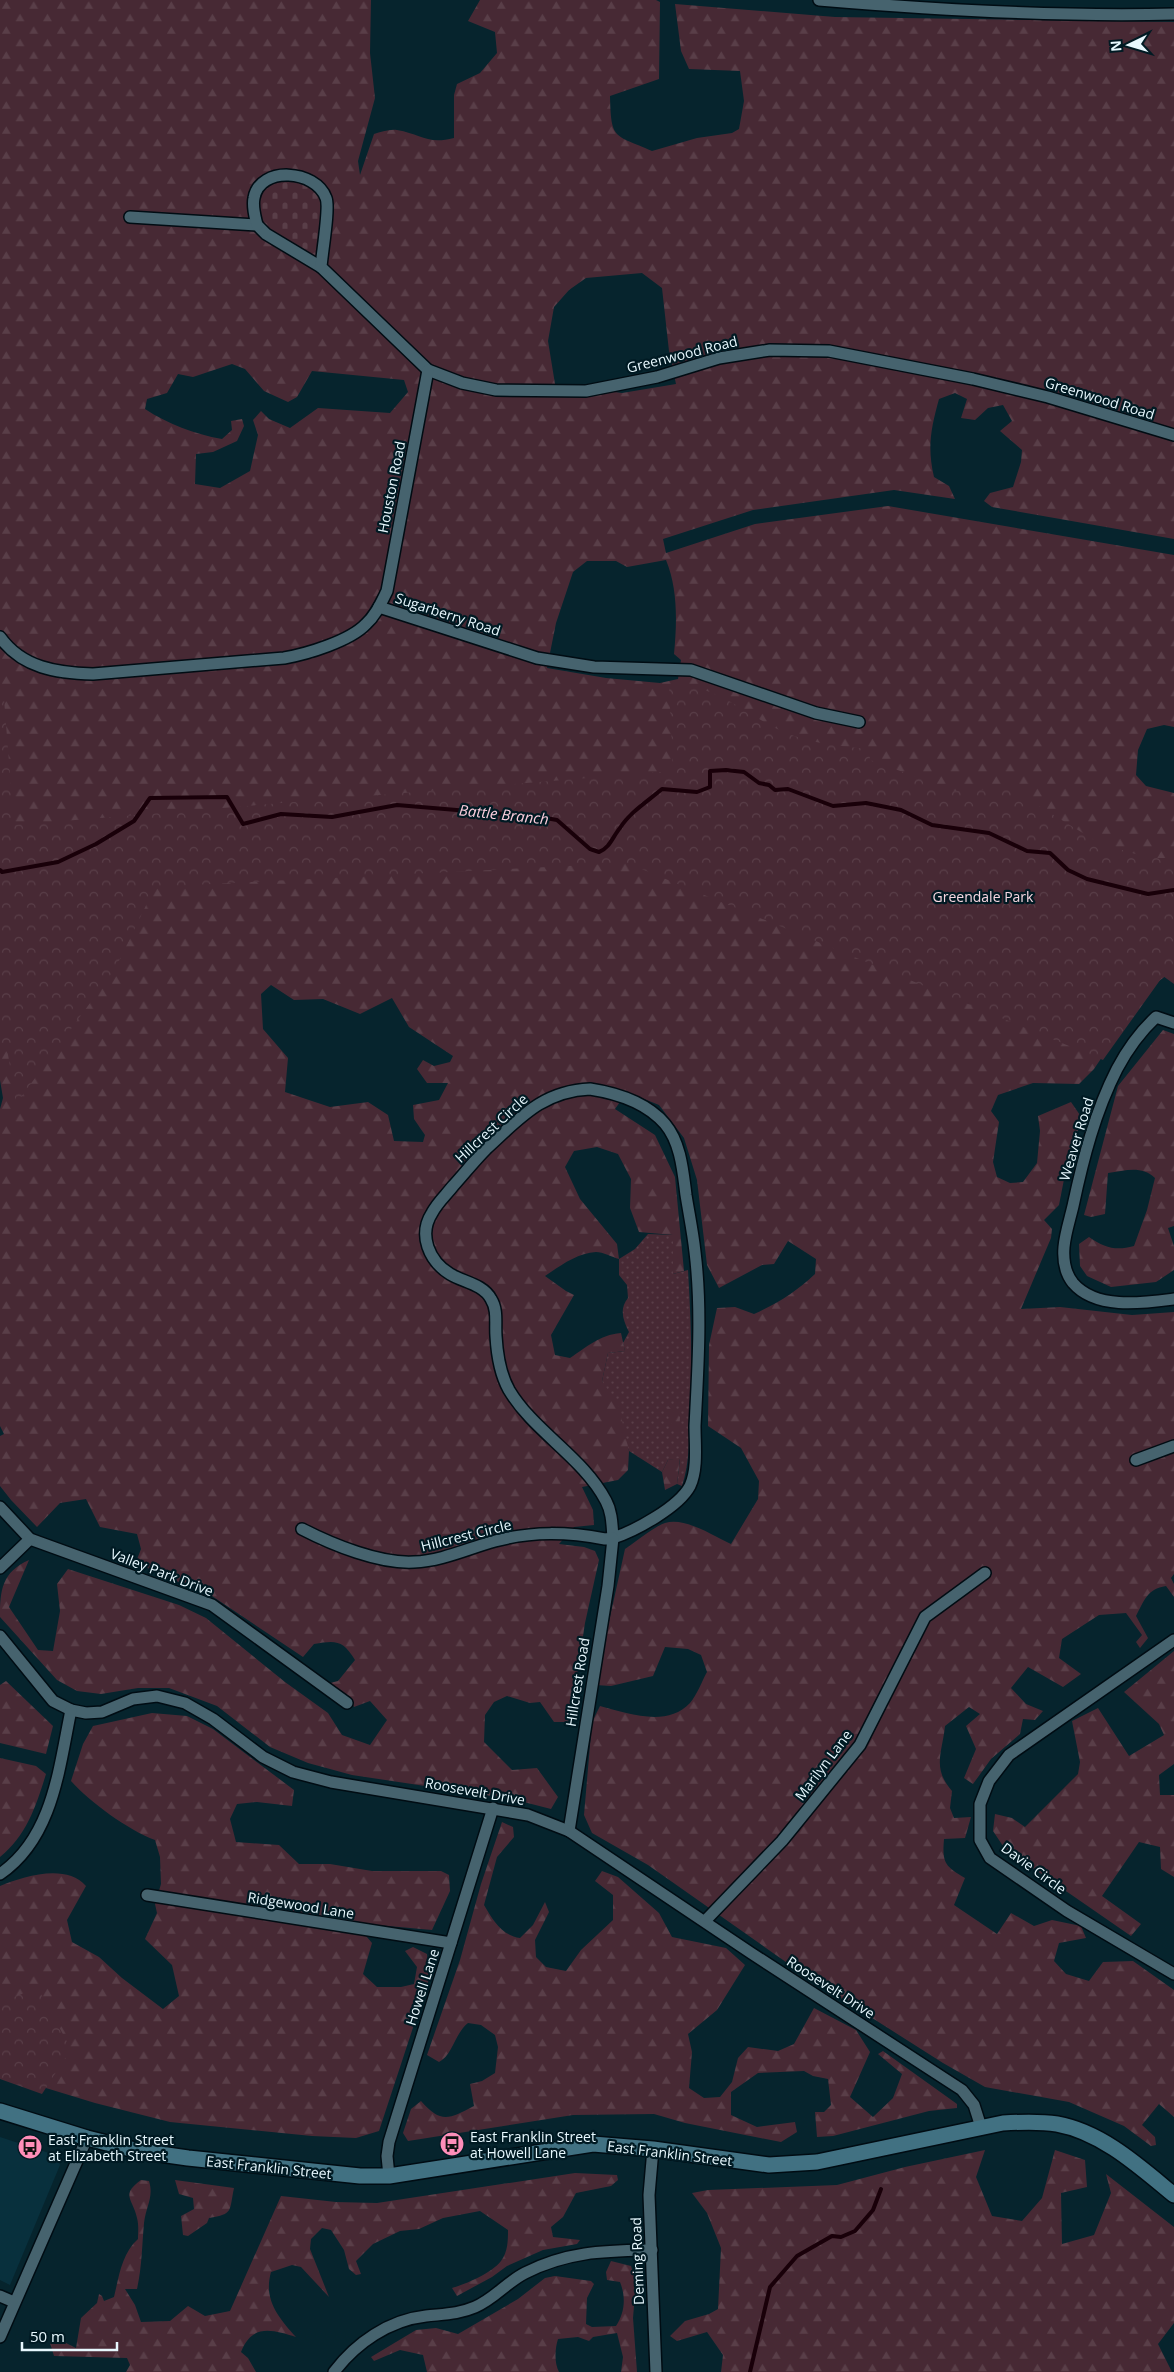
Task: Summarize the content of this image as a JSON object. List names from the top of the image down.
{
  "streets": {
    "main road": ["East Franklin Street"],
    "street": [
      "Greenwood Road",
      "Houston Road",
      "Sugarberry Road",
      "Hillcrest Circle",
      "Weaver Road",
      "Valley Park Drive",
      "Hillcrest Road",
      "Marilyn Lane",
      "Roosevelt Drive",
      "Davie Circle",
      "Ridgewood Lane",
      "Howell Lane",
      "Deming Road"
    ]
  },
  "crossings": [
    ["Greenwood Road", "Houston Road"],
    ["Houston Road", "Sugarberry Road"],
    ["Hillcrest Circle", "Hillcrest Road"],
    ["Hillcrest Road", "Roosevelt Drive"],
    ["Marilyn Lane", "Roosevelt Drive"],
    ["Roosevelt Drive", "Howell Lane"],
    ["Roosevelt Drive", "East Franklin Street"],
    ["Ridgewood Lane", "Howell Lane"],
    ["Howell Lane", "East Franklin Street"],
    ["East Franklin Street", "Deming Road"]
  ],
  "water": ["Battle Branch"],
  "parks": ["Greendale Park"],
  "places": {
    "bus stop": ["East Franklin Street at Howell Lane", "East Franklin Street at Elizabeth Street"]
  },
  "scale_bar": "50 m",
  "north": "left"
}
